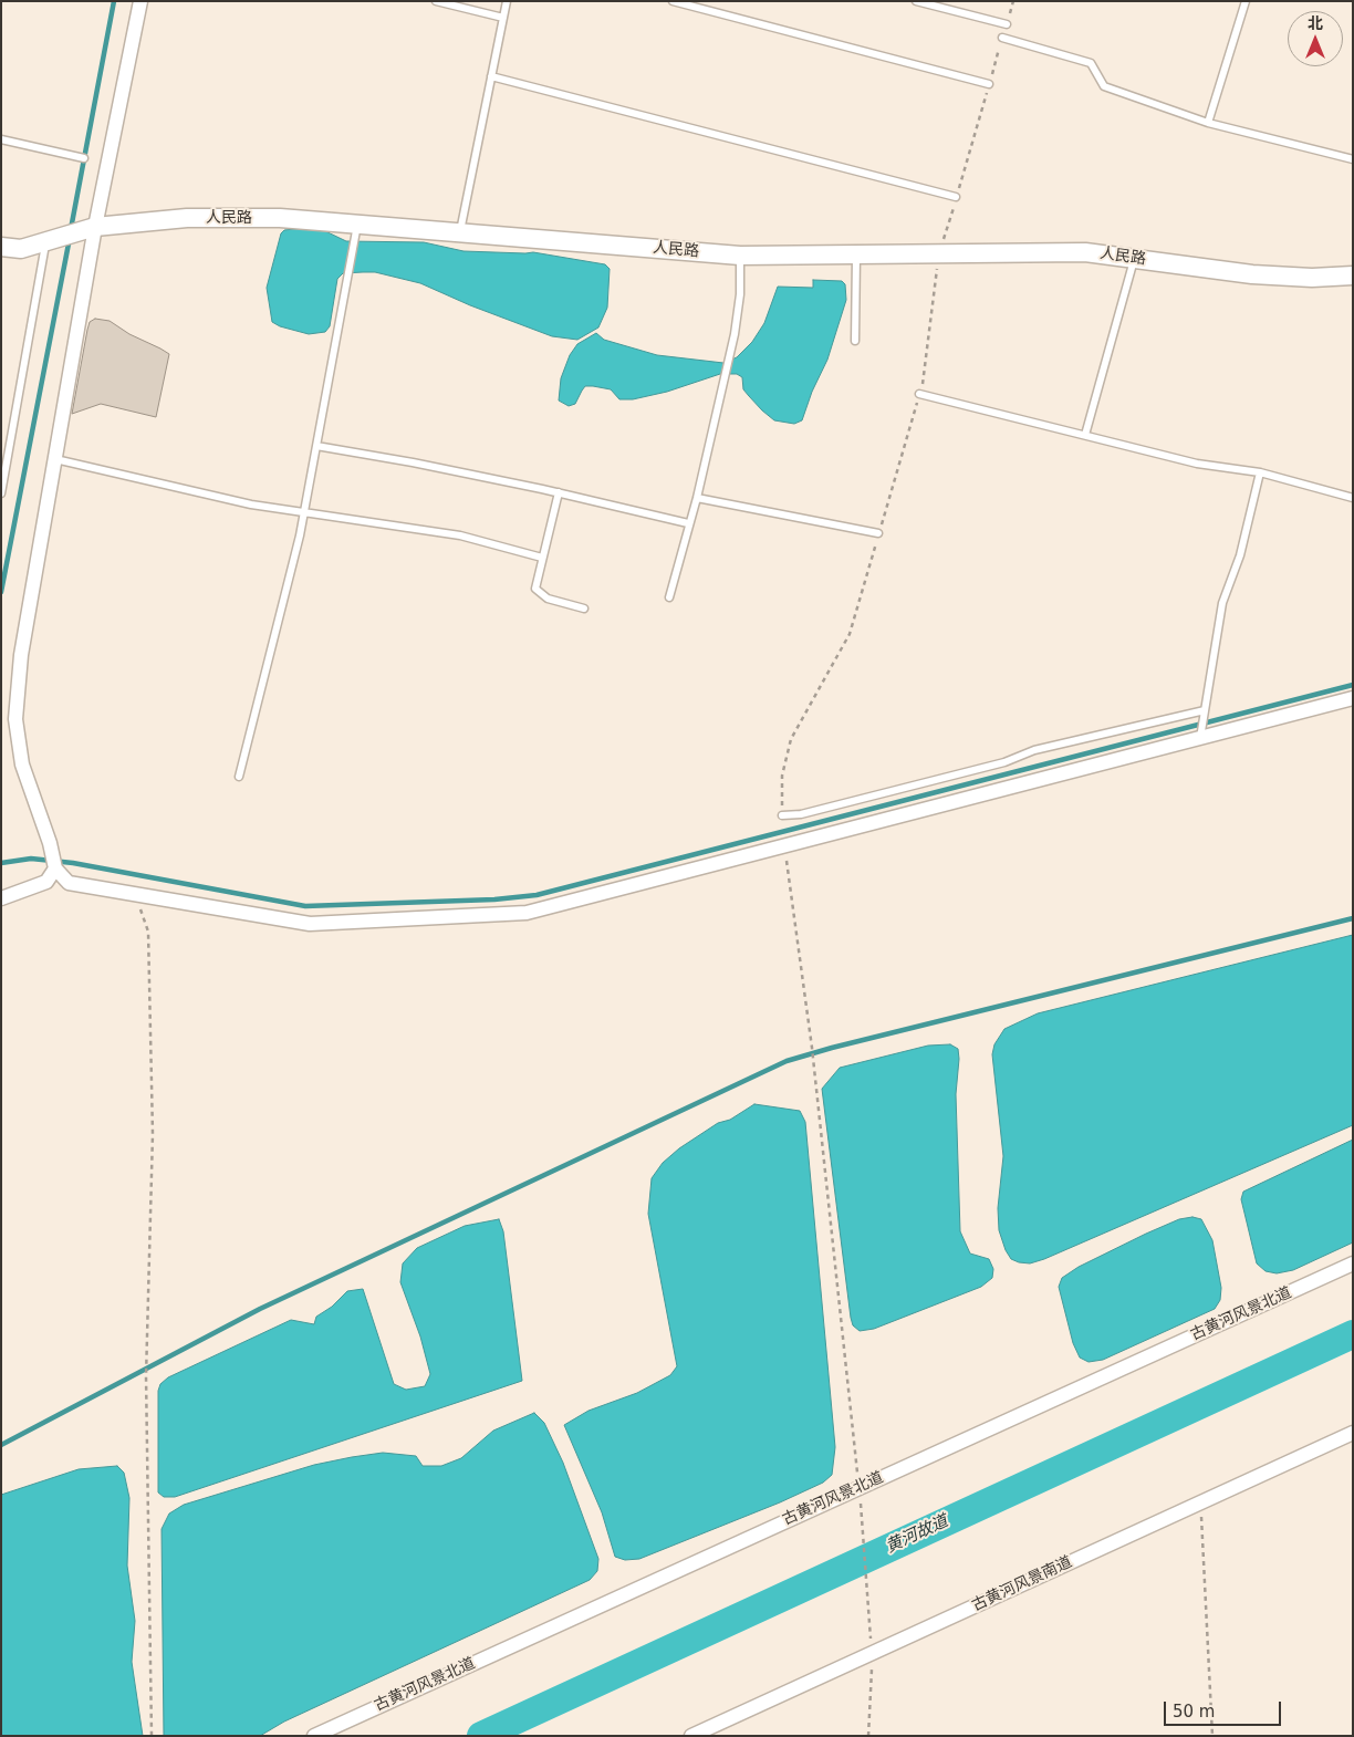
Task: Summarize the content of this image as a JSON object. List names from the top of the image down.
{
  "streets": {
    "street": ["人民路", "古黄河风景北道", "古黄河风景南道"]
  },
  "water": ["黄河故道"],
  "scale_bar": "50 m",
  "north": "top"
}
